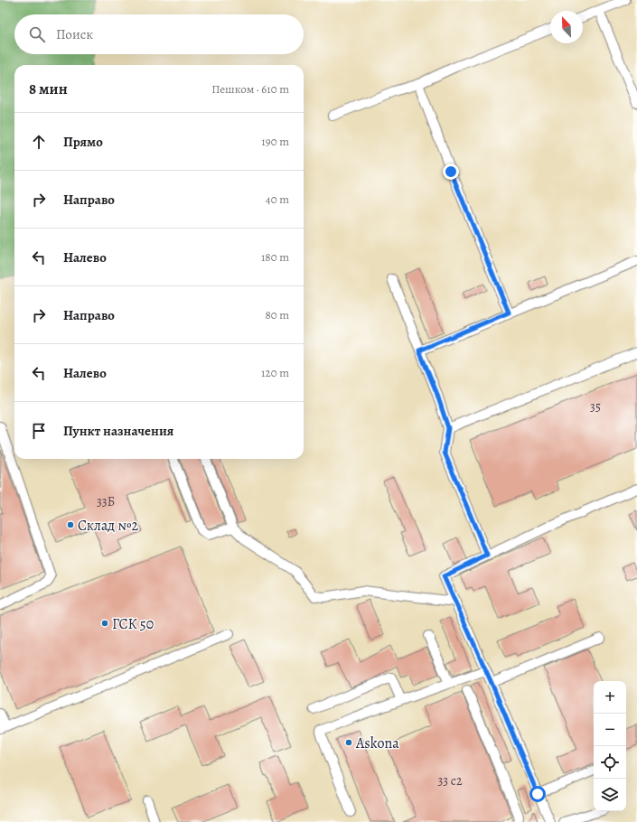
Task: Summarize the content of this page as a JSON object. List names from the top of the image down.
{
  "places": ["Склад №2", "ГСК 50", "Askona"],
  "house_numbers": ["35", "33Б", "33 с2"],
  "north": "top left",
  "page": {
    "search": "Поиск",
    "heading": ["8 мин", "Пешком · 610 m"],
    "list": [
      ["Прямо", "190 m"],
      ["Направо", "40 m"],
      ["Налево", "180 m"],
      ["Направо", "80 m"],
      ["Налево", "120 m"],
      "Пункт назначения"
    ],
    "map_buttons": ["+", "−"]
  }
}
